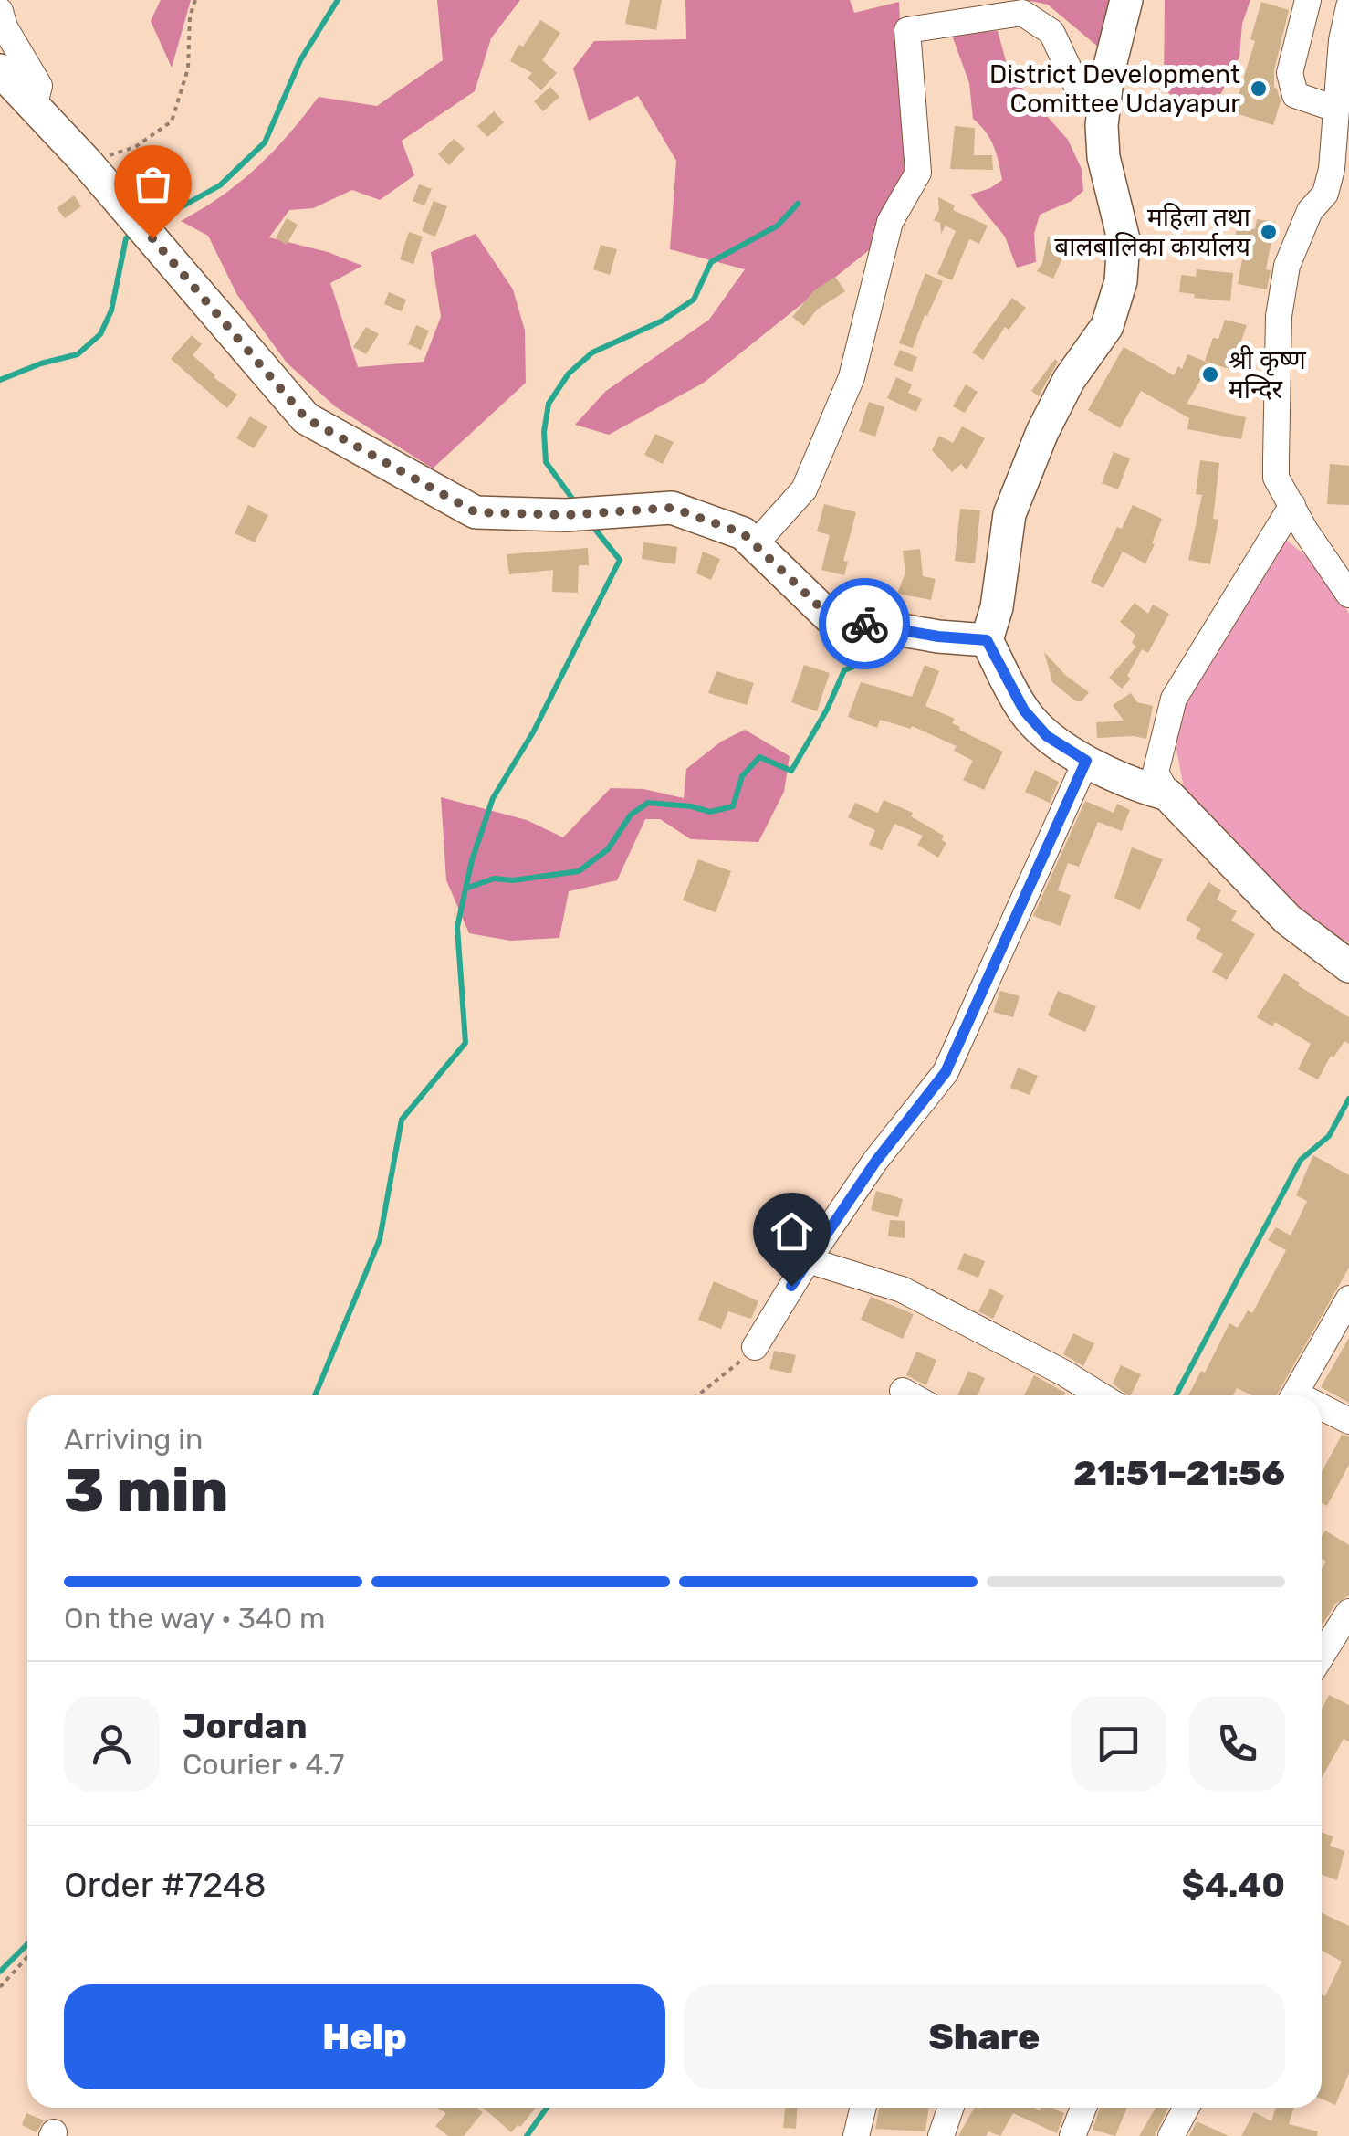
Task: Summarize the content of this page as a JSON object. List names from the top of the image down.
{
  "places": ["District Development Comittee Udayapur", "महिला तथा बालबालिका कार्यालय", "श्री कृष्ण मन्दिर"],
  "page": {
    "heading": ["3 min", "Arriving in", "21:51–21:56"],
    "panel": [
      "Jordan",
      "Courier · 4.7",
      "Order #7248",
      "$4.40"
    ],
    "bar": "On the way · 340 m",
    "buttons": ["Help", "Share"]
  }
}
